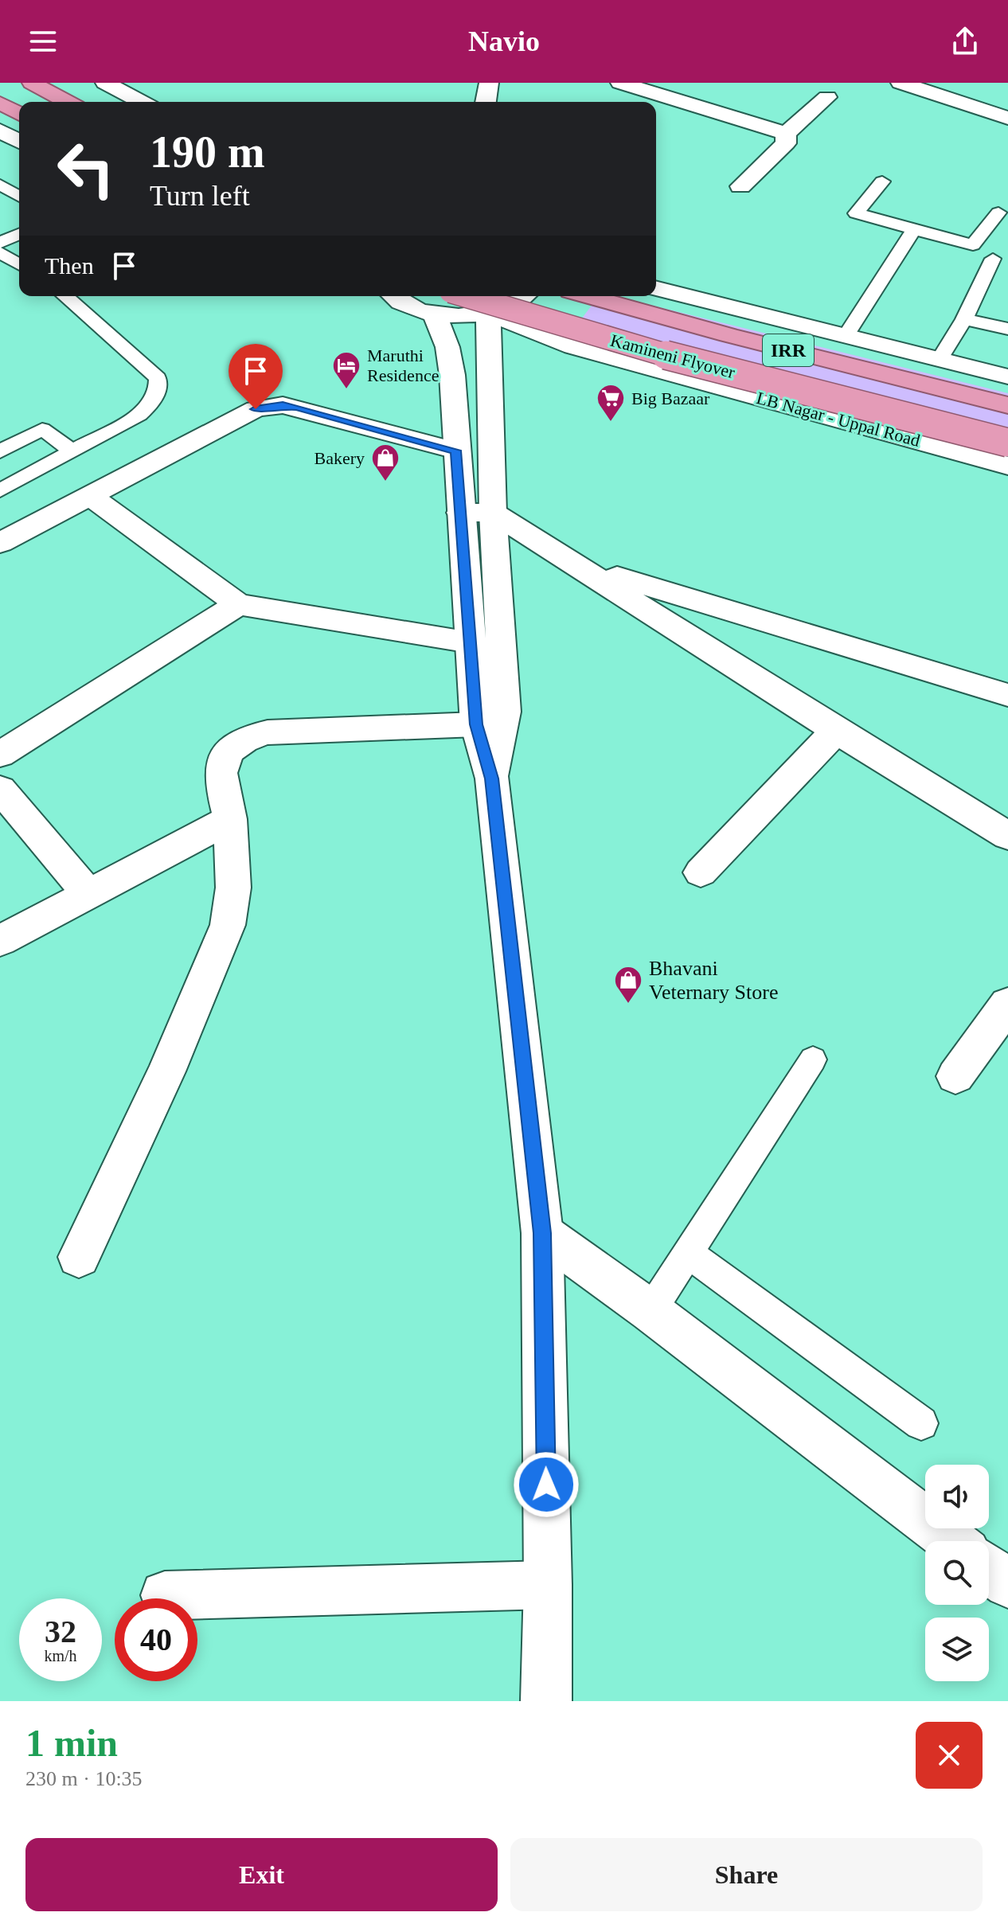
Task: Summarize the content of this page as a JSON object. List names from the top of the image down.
{
  "streets": {
    "highway": ["IRR", "Kamineni Flyover"],
    "street": ["LB Nagar - Uppal Road"]
  },
  "places": {
    "hotel": ["Maruthi Residence"],
    "supermarket": ["Big Bazaar"],
    "shop": ["Bakery", "Bhavani Veternary Store"]
  },
  "page": {
    "header": "Navio",
    "turn": ["190 m", "Turn left"],
    "then": "Then",
    "speed": "32 km/h",
    "limit": "40",
    "heading": ["1 min", "230 m · 10:35"],
    "buttons": ["Exit", "Share"]
  }
}
